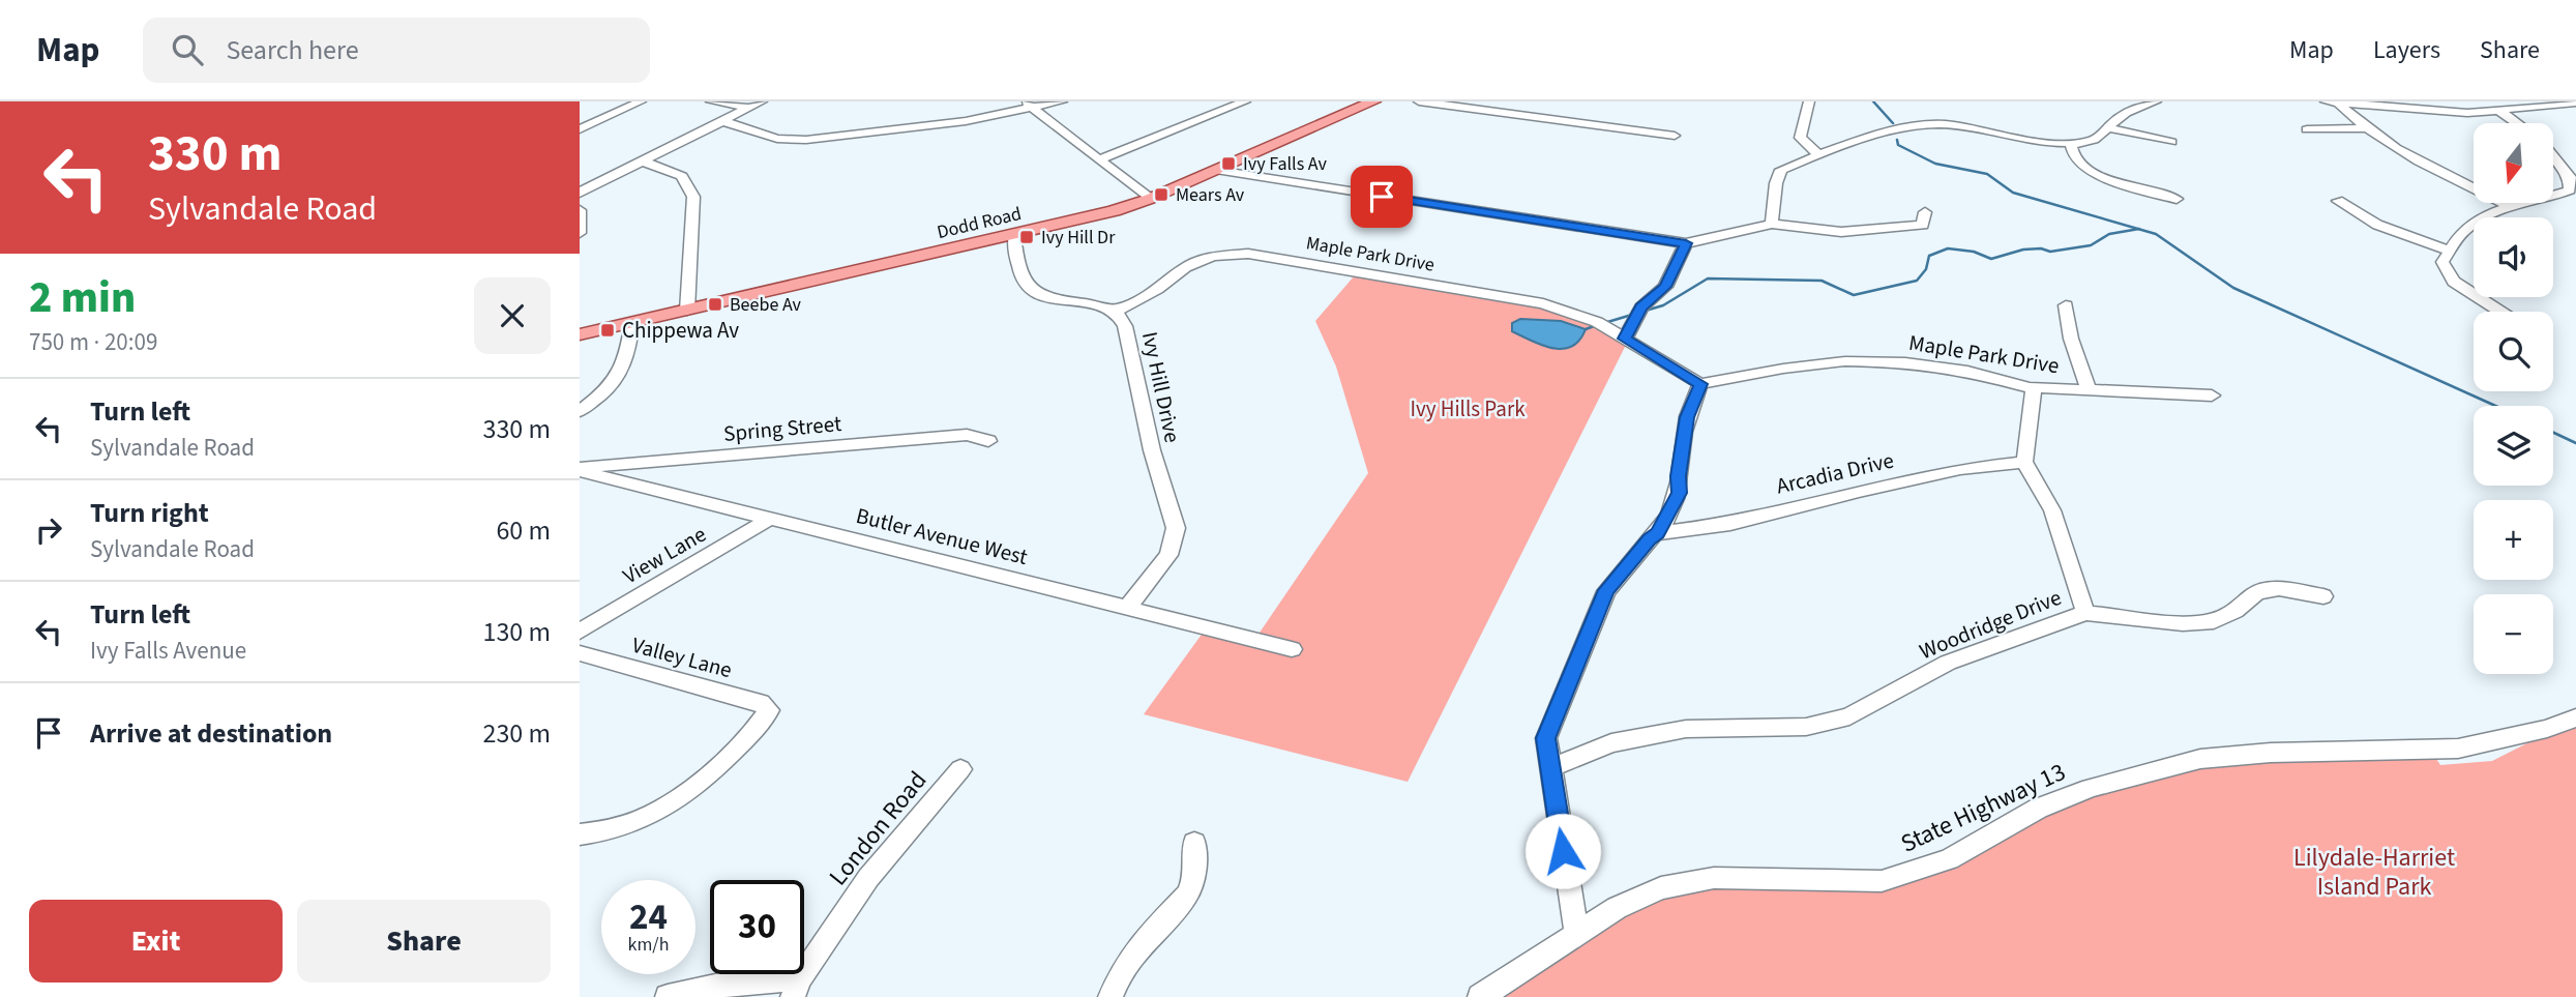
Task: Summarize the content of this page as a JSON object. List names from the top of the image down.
{
  "streets": {
    "main road": ["Dodd Road"],
    "street": [
      "Maple Park Drive",
      "Ivy Hill Drive",
      "Spring Street",
      "Arcadia Drive",
      "Butler Avenue West",
      "View Lane",
      "Woodridge Drive",
      "Valley Lane",
      "State Highway 13",
      "London Road"
    ]
  },
  "crossings": [
    ["Dodd Road", "Ivy Hill Drive"],
    ["Maple Park Drive", "Ivy Hill Drive"],
    ["Ivy Hill Drive", "Butler Avenue West"],
    ["Spring Street", "Butler Avenue West"],
    ["Butler Avenue West", "View Lane"]
  ],
  "parks": ["Ivy Hills Park", "Lilydale-Harriet Island Park"],
  "places": {
    "transit": [
      "Ivy Falls Av",
      "Mears Av",
      "Ivy Hill Dr",
      "Beebe Av",
      "Chippewa Av"
    ]
  },
  "north": "bottom",
  "page": {
    "header": "Map",
    "search": "Search here",
    "nav": ["Map", "Layers", "Share"],
    "turn": ["330 m", "Sylvandale Road"],
    "map_buttons": ["+", "−"],
    "heading": ["2 min", "750 m · 20:09"],
    "list": [
      {
        "name": "Turn left",
        "note": "Sylvandale Road",
        "value": "330 m"
      },
      {
        "name": "Turn right",
        "note": "Sylvandale Road",
        "value": "60 m"
      },
      {
        "name": "Turn left",
        "note": "Ivy Falls Avenue",
        "value": "130 m"
      },
      {
        "name": "Arrive at destination",
        "value": "230 m"
      }
    ],
    "speed": "24 km/h",
    "limit": "30",
    "buttons": ["Exit", "Share"]
  }
}
